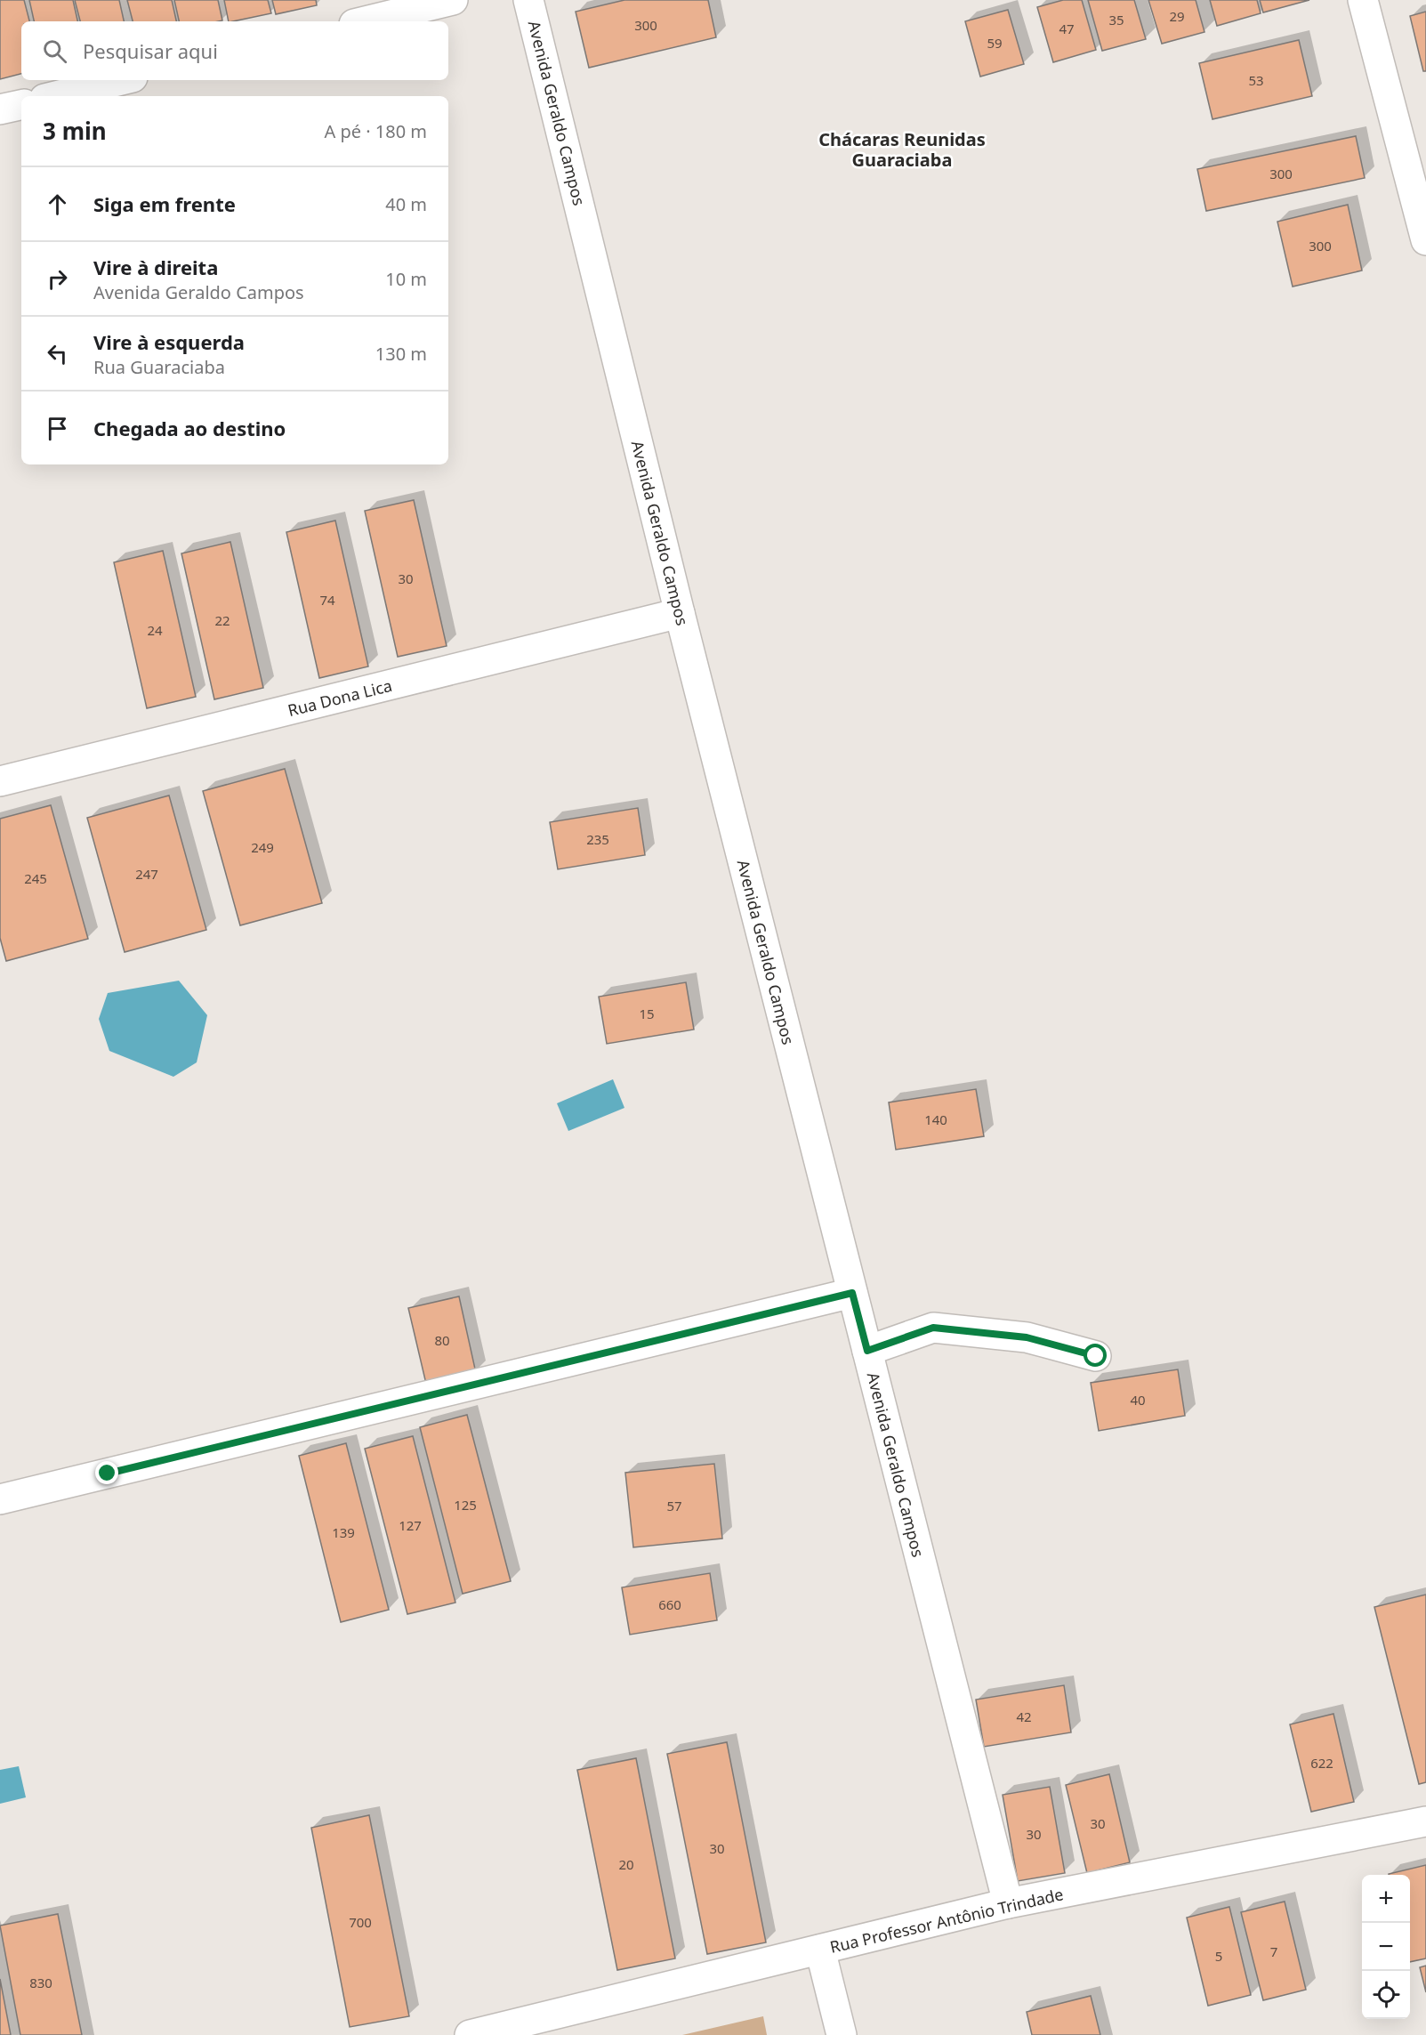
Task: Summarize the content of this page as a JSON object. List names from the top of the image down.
{
  "streets": {
    "street": ["Avenida Geraldo Campos", "Rua Dona Lica", "Rua Professor Antônio Trindade"]
  },
  "crossings": [
    ["Avenida Geraldo Campos", "Rua Dona Lica"],
    ["Avenida Geraldo Campos", "Rua Professor Antônio Trindade"]
  ],
  "districts": ["Chácaras Reunidas Guaraciaba"],
  "house_numbers": [
    "29",
    "35",
    "300",
    "47",
    "59",
    "53",
    "300",
    "300",
    "30",
    "74",
    "22",
    "24",
    "235",
    "249",
    "247",
    "245",
    "15",
    "140",
    "80",
    "40",
    "125",
    "57",
    "127",
    "139",
    "660",
    "42",
    "622",
    "30",
    "30",
    "30",
    "20",
    "700",
    "7",
    "5",
    "830"
  ],
  "page": {
    "search": "Pesquisar aqui",
    "heading": ["3 min", "A pé · 180 m"],
    "list": [
      ["Siga em frente", "40 m"],
      ["Vire à direita", "Avenida Geraldo Campos", "10 m"],
      ["Vire à esquerda", "Rua Guaraciaba", "130 m"],
      "Chegada ao destino"
    ],
    "map_buttons": ["+", "−"]
  }
}
